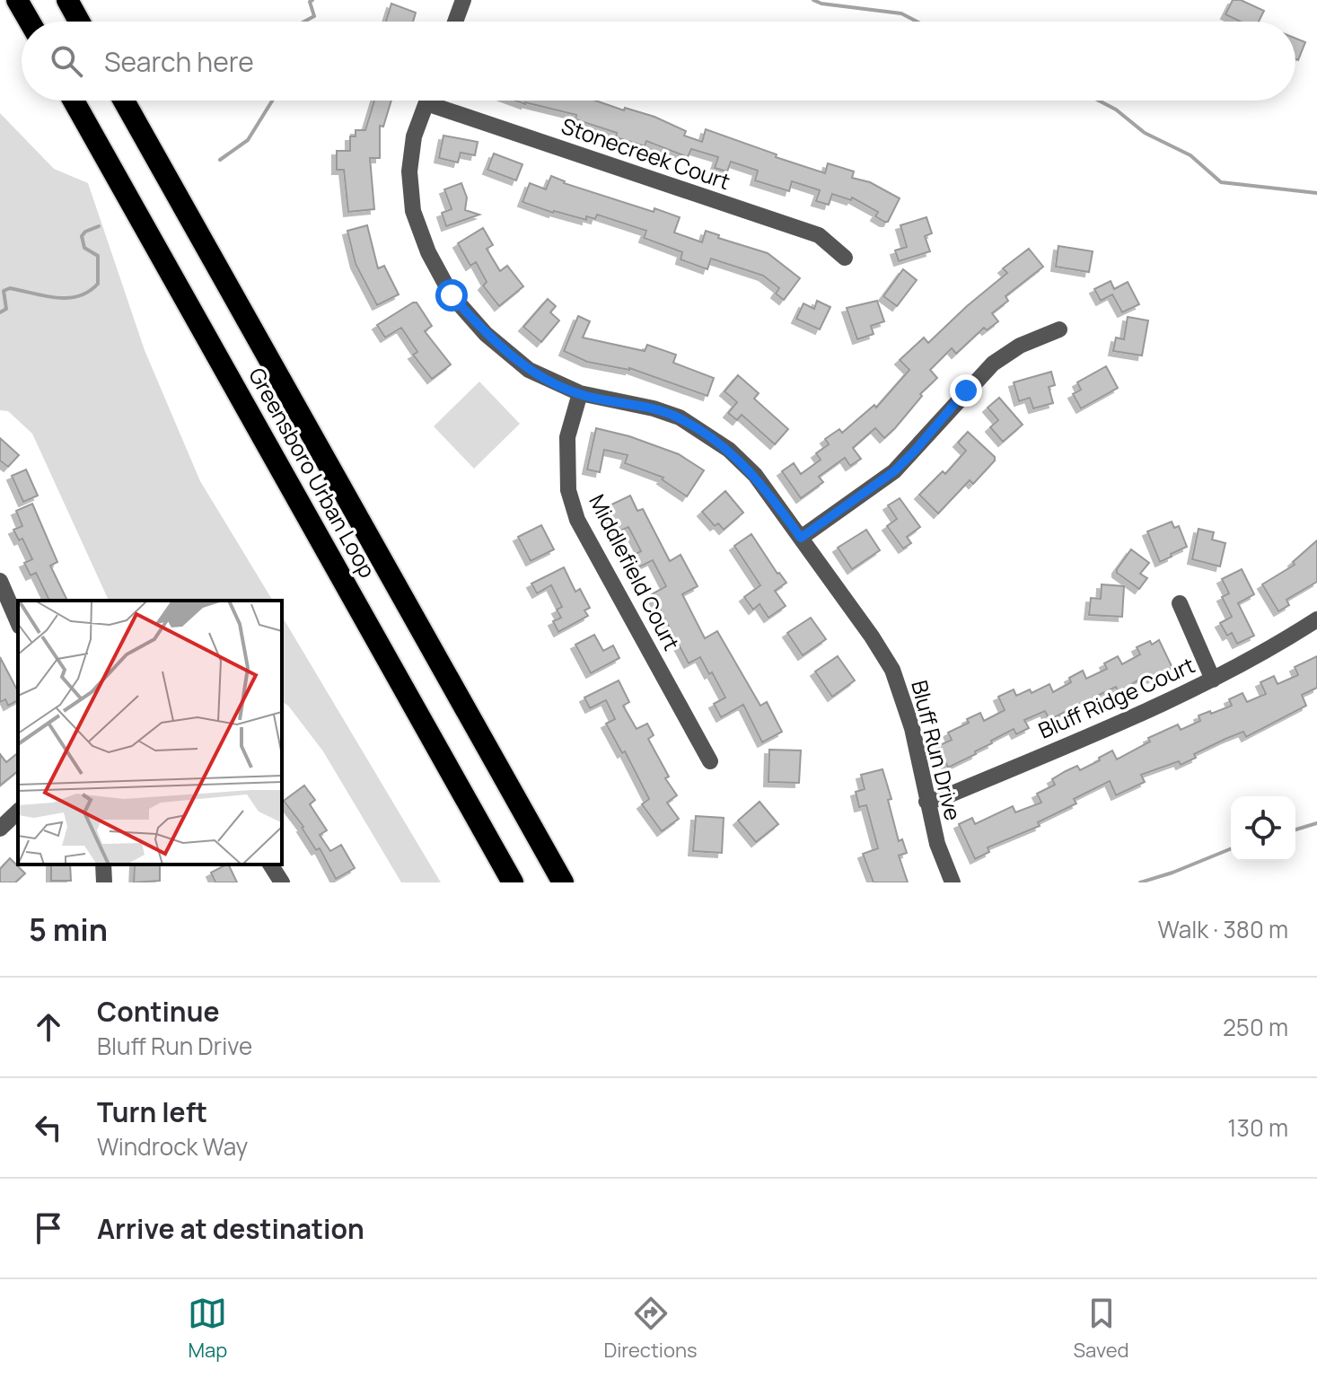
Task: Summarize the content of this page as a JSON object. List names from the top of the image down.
{
  "streets": {
    "highway": ["Greensboro Urban Loop"],
    "street": [
      "Stonecreek Court",
      "Middlefield Court",
      "Bluff Ridge Court",
      "Bluff Run Drive"
    ]
  },
  "crossings": [
    ["Middlefield Court", "Bluff Run Drive"],
    ["Bluff Ridge Court", "Bluff Run Drive"]
  ],
  "page": {
    "search": "Search here",
    "heading": ["5 min", "Walk · 380 m"],
    "list": [
      ["Continue", "Bluff Run Drive", "250 m"],
      ["Turn left", "Windrock Way", "130 m"],
      "Arrive at destination"
    ],
    "nav": ["Map", "Directions", "Saved"]
  }
}
